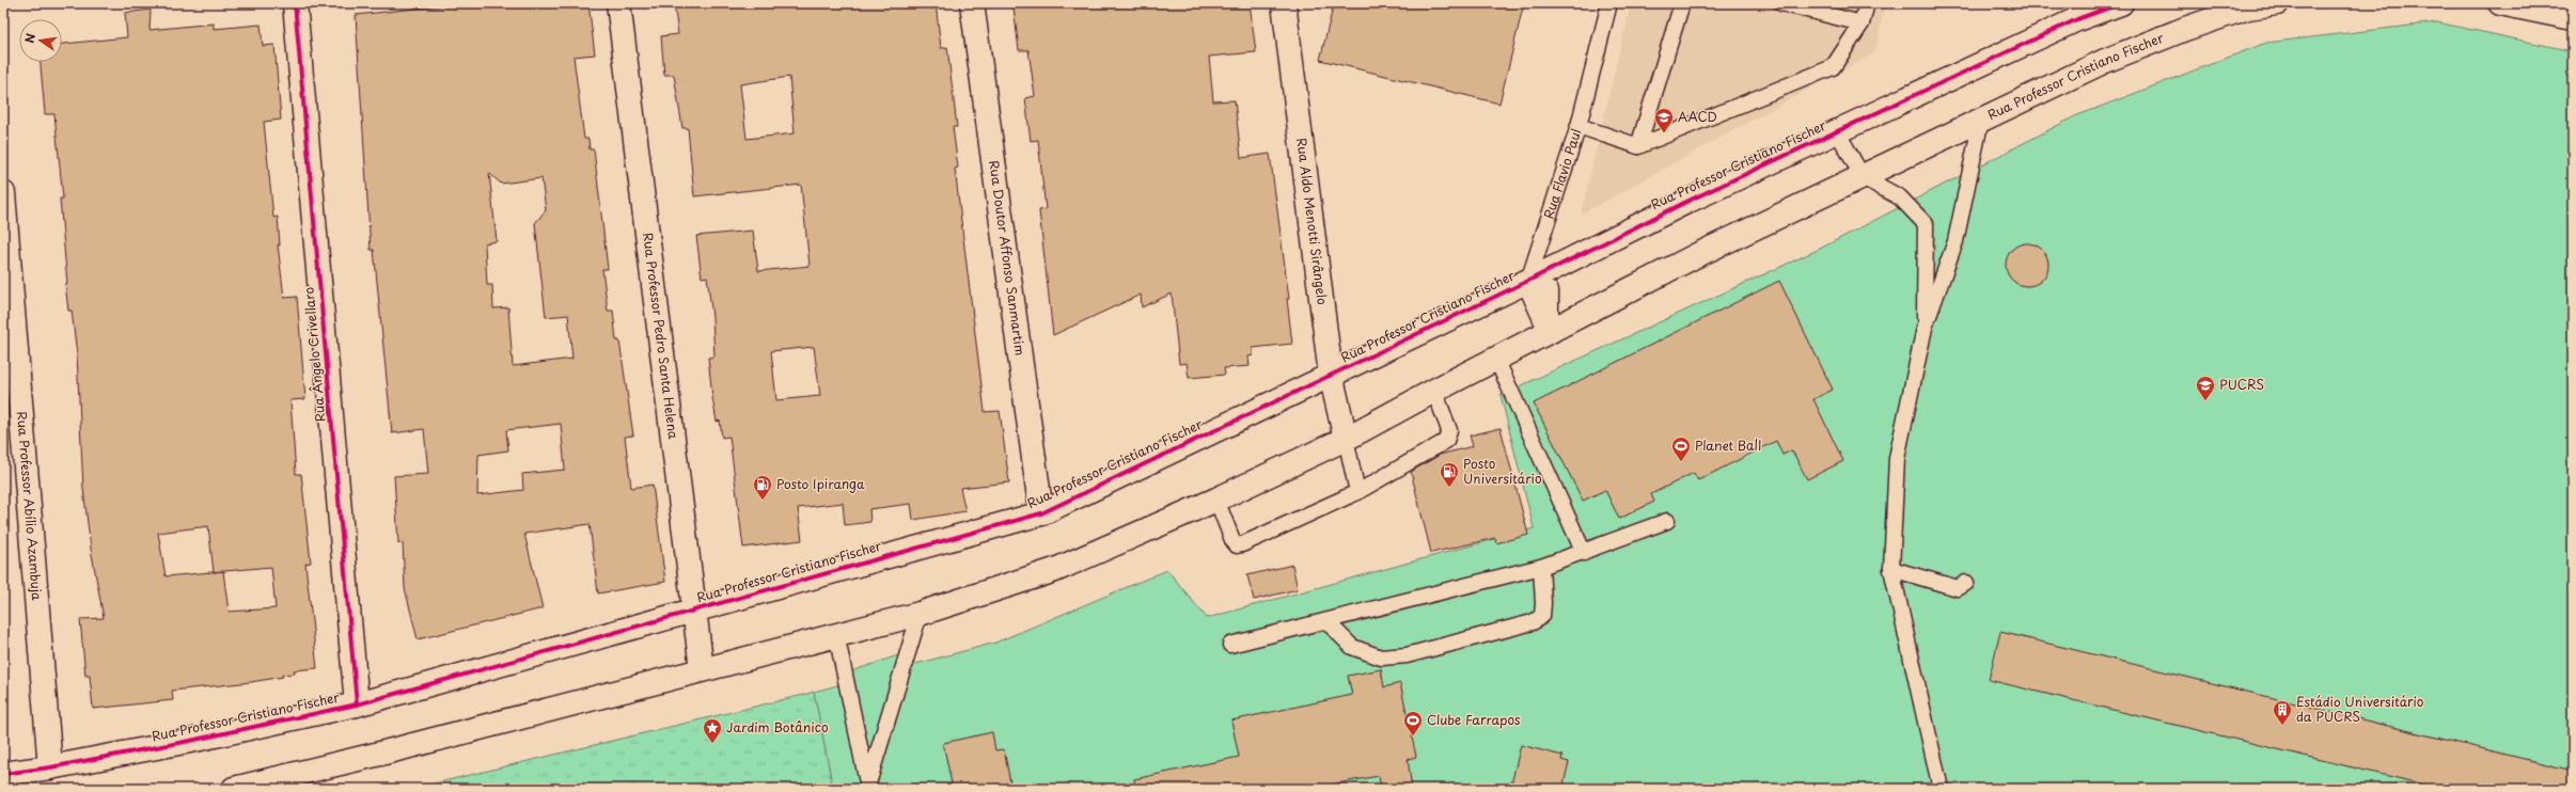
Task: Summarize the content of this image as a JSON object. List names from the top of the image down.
{
  "streets": {
    "main road": [
      "Rua Professor Cristiano Fischer",
      "Rua Aldo Menotti Sirângelo",
      "Rua Doutor Affonso Sanmartim",
      "Rua Professor Pedro Santa Helena",
      "Rua Ângelo Crivellaro",
      "Rua Professor Abílio Azambuja"
    ],
    "lane": ["Rua Flavio Paul"]
  },
  "crossings": [
    ["Rua Professor Cristiano Fischer", "Rua Flavio Paul"],
    ["Rua Professor Cristiano Fischer", "Rua Aldo Menotti Sirângelo"],
    ["Rua Professor Cristiano Fischer", "Rua Doutor Affonso Sanmartim"],
    ["Rua Professor Cristiano Fischer", "Rua Professor Pedro Santa Helena"],
    ["Rua Professor Cristiano Fischer", "Rua Ângelo Crivellaro"],
    ["Rua Professor Cristiano Fischer", "Rua Professor Abílio Azambuja"]
  ],
  "places": {
    "school or university": ["AACD", "PUCRS"],
    "sports": ["Planet Ball", "Clube Farrapos"],
    "fuel station": ["Posto Universitário", "Posto Ipiranga"],
    "building": ["Estádio Universitário da PUCRS"],
    "place": ["Jardim Botânico"]
  },
  "north": "left"
}
